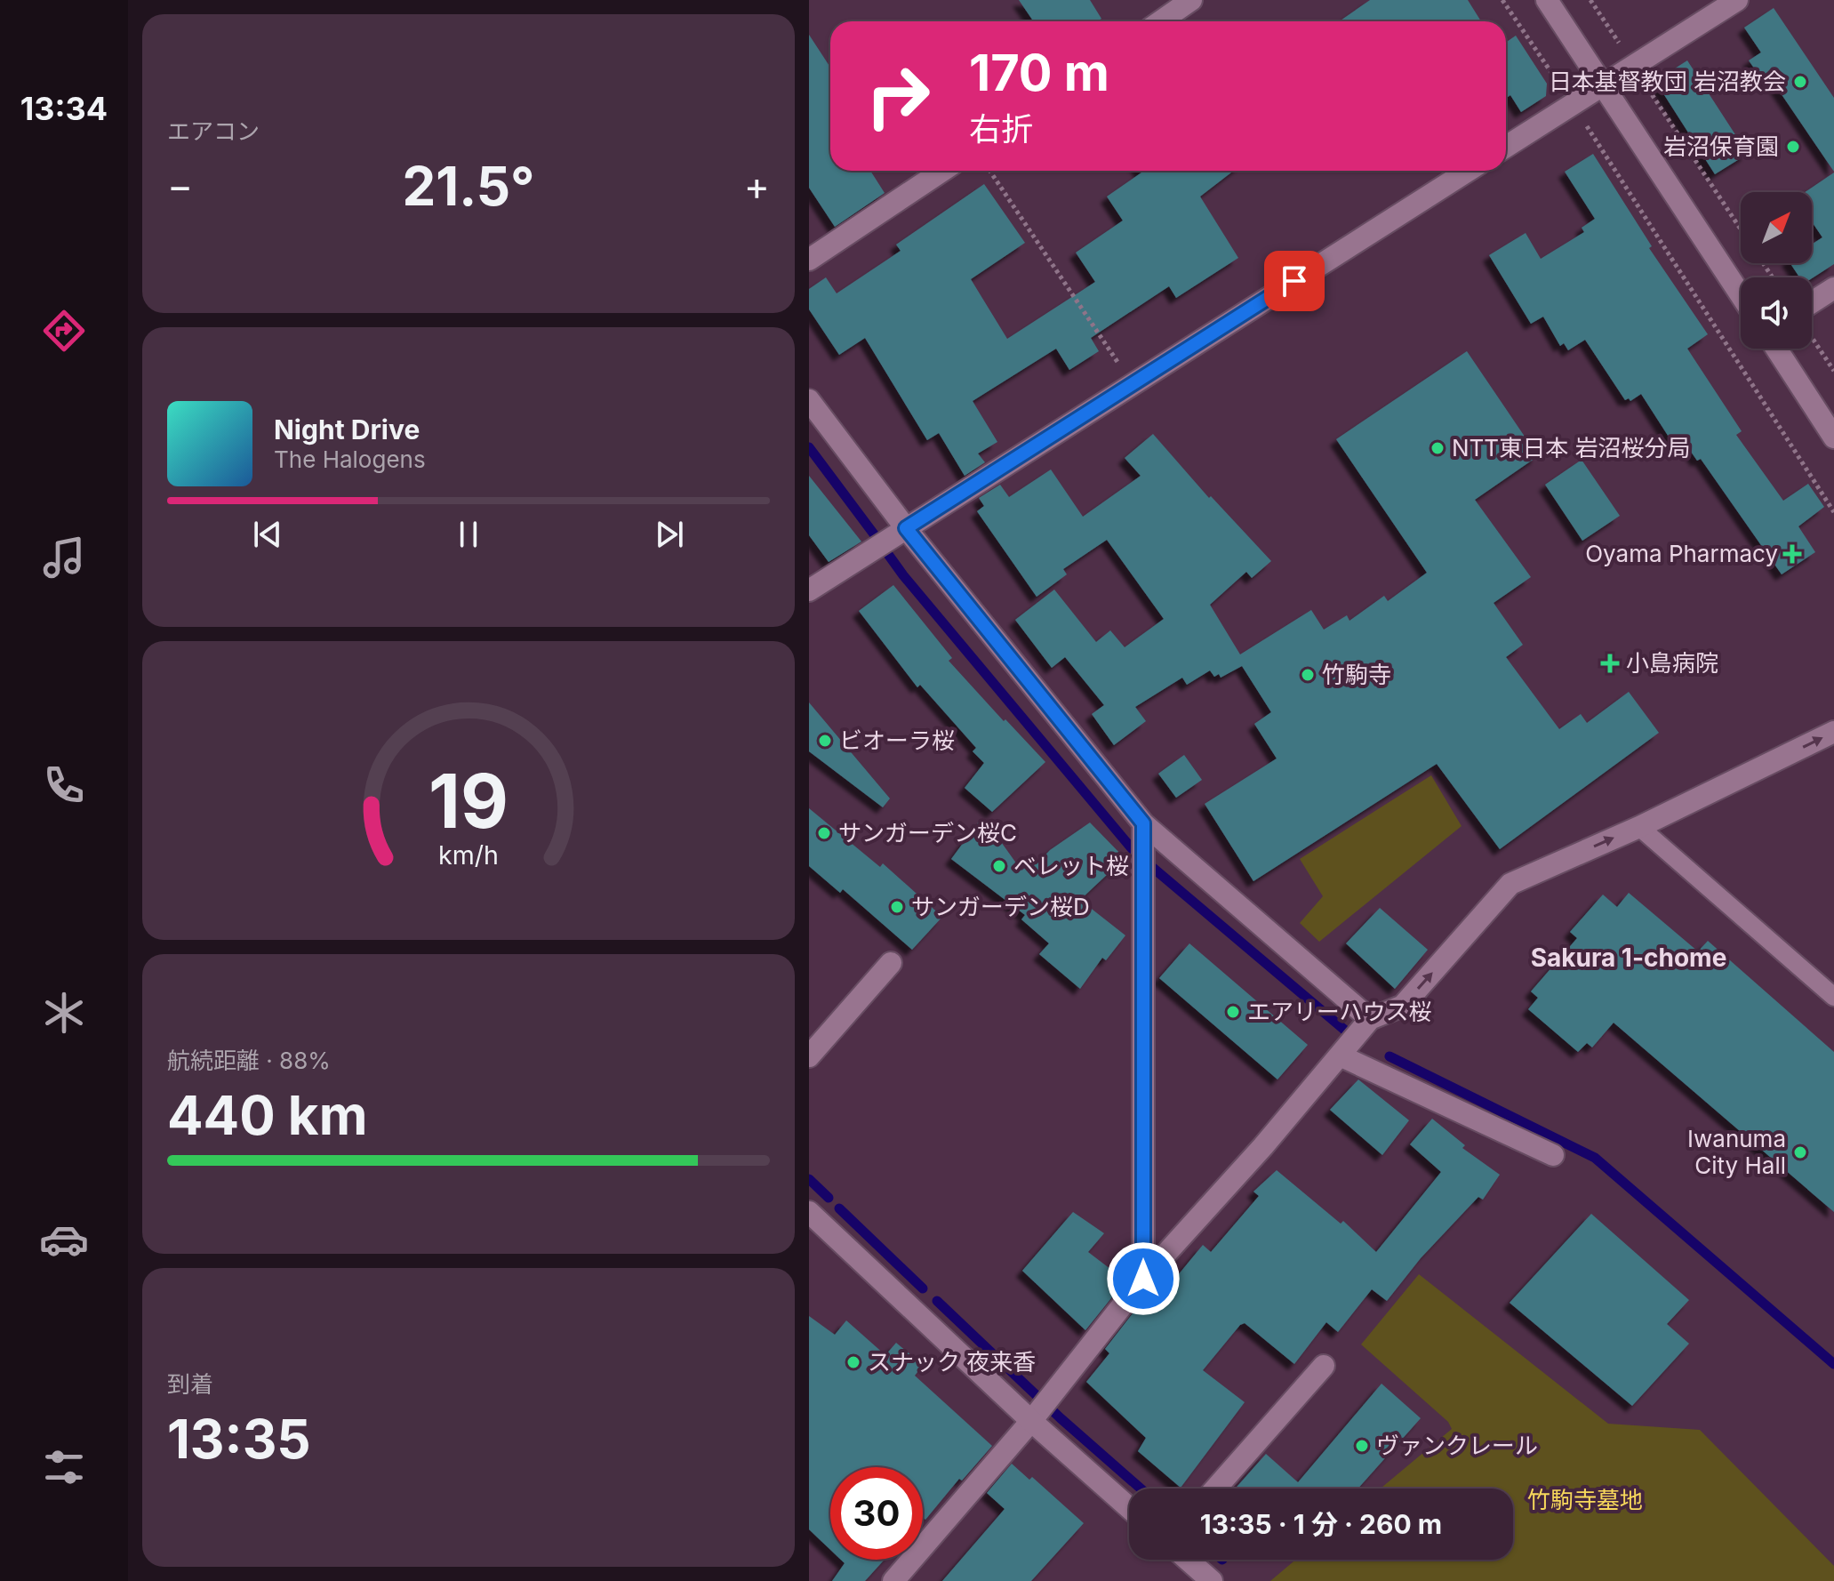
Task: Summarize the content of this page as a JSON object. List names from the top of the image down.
{
  "districts": ["Sakura 1-chome"],
  "parks": ["竹駒寺墓地"],
  "places": {
    "other": [
      "日本基督教団 岩沼教会",
      "岩沼保育園",
      "NTT東日本 岩沼桜分局",
      "竹駒寺",
      "ビオーラ桜",
      "サンガーデン桜C",
      "ベレット桜",
      "サンガーデン桜D",
      "エアリーハウス桜",
      "Iwanuma City Hall",
      "スナック 夜来香",
      "ヴァンクレール"
    ],
    "health": ["Oyama Pharmacy", "小島病院"]
  },
  "north": "top right",
  "page": {
    "tabs": "13:34",
    "tile": [
      "エアコン",
      ["航続距離 · 88%", "440 km"],
      ["到着", "13:35"]
    ],
    "turn": ["170 m", "右折"],
    "heat": ["−", "21.5°", "+"],
    "song": ["Night Drive", "The Halogens"],
    "limit": "30",
    "trip": "13:35 · 1 分 · 260 m",
    "gauge": ["19", "km/h"]
  }
}
